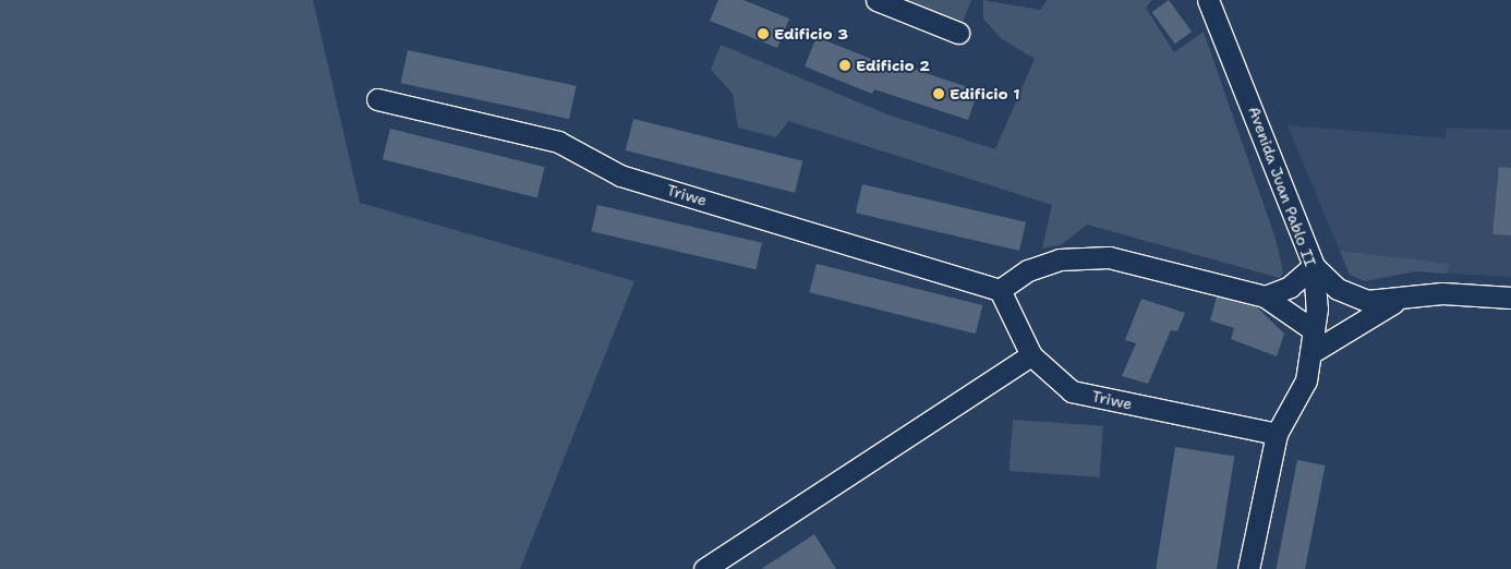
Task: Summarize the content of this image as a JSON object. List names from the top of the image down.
{
  "streets": {
    "street": ["Avenida Juan Pablo II", "Triwe"]
  },
  "crossings": [
    ["Avenida Juan Pablo II", "Triwe"]
  ],
  "places": ["Edificio 3", "Edificio 2", "Edificio 1"]
}
